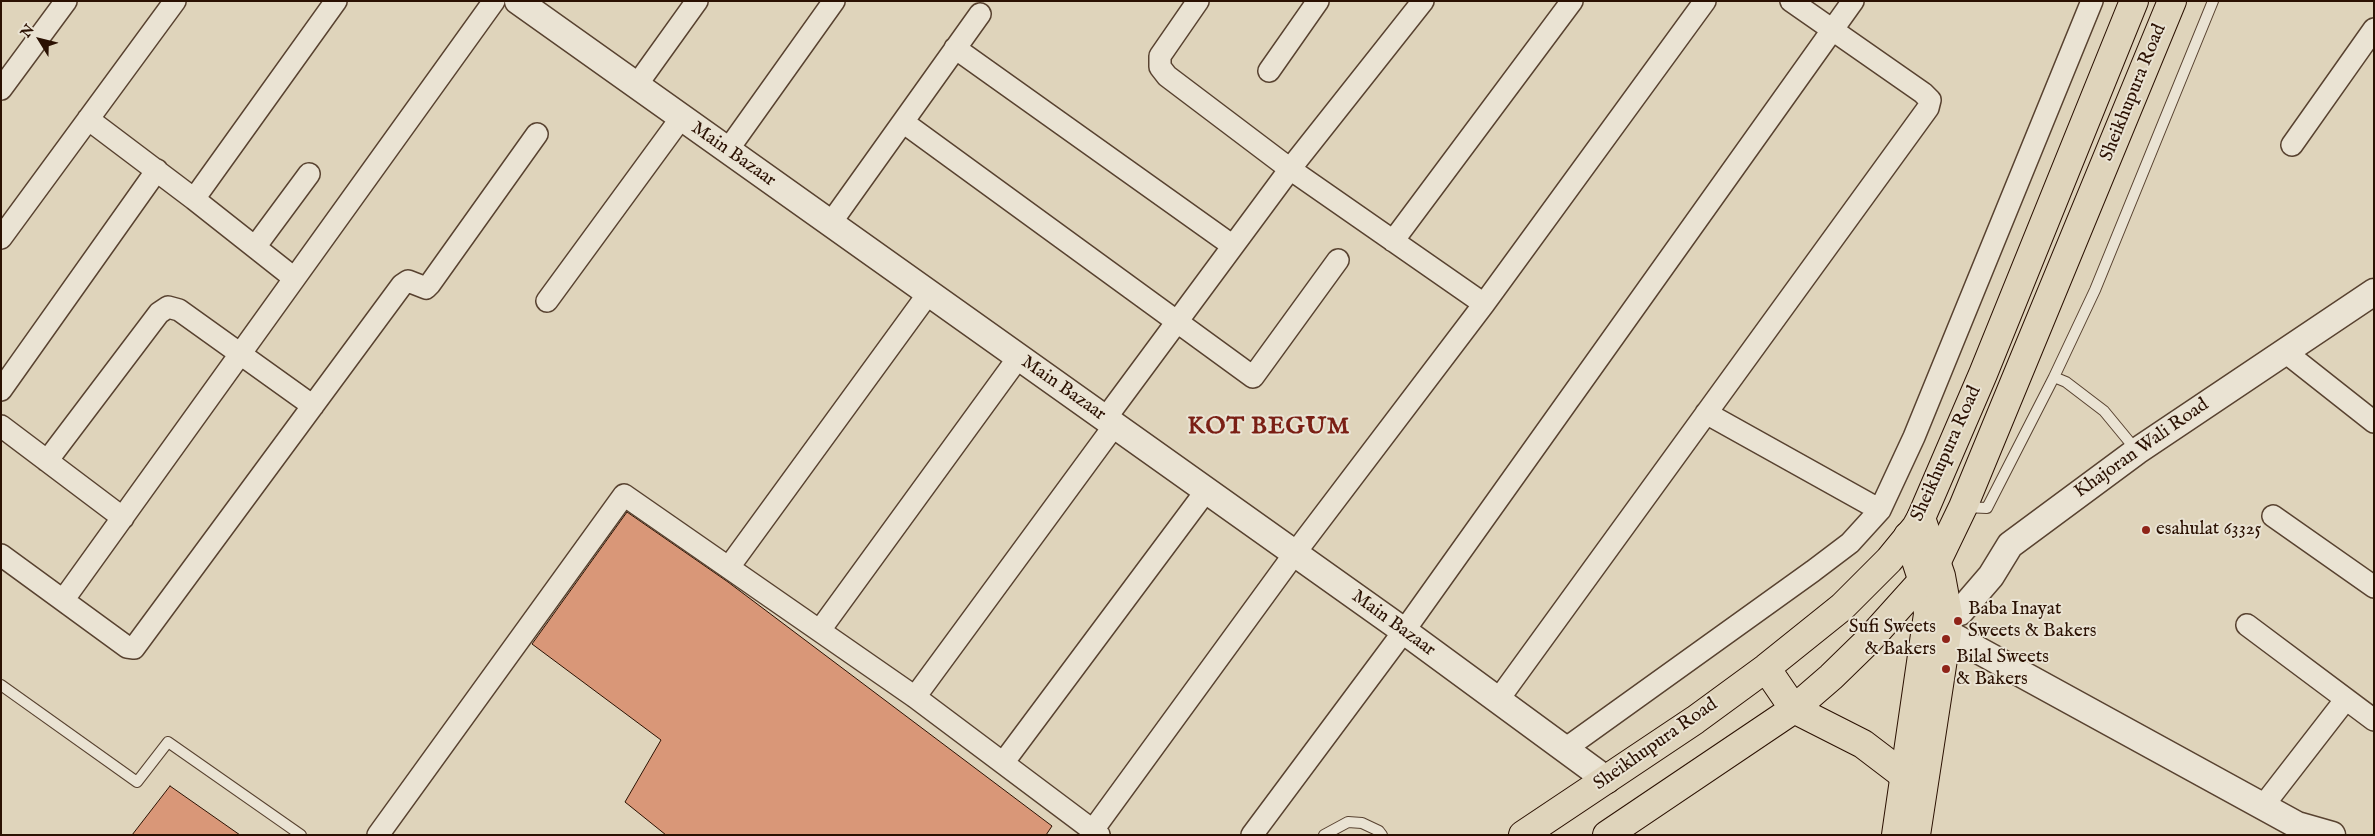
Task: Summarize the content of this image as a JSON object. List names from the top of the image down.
{
  "streets": {
    "main road": ["Sheikhupura Road"],
    "street": ["Main Bazaar", "Khajoran Wali Road"]
  },
  "crossings": [
    ["Sheikhupura Road", "Main Bazaar"]
  ],
  "districts": ["KOT BEGUM"],
  "places": [
    "esahulat 63325",
    "Baba Inayat Sweets & Bakers",
    "Sufi Sweets & Bakers",
    "Bilal Sweets & Bakers"
  ],
  "north": "top left"
}
